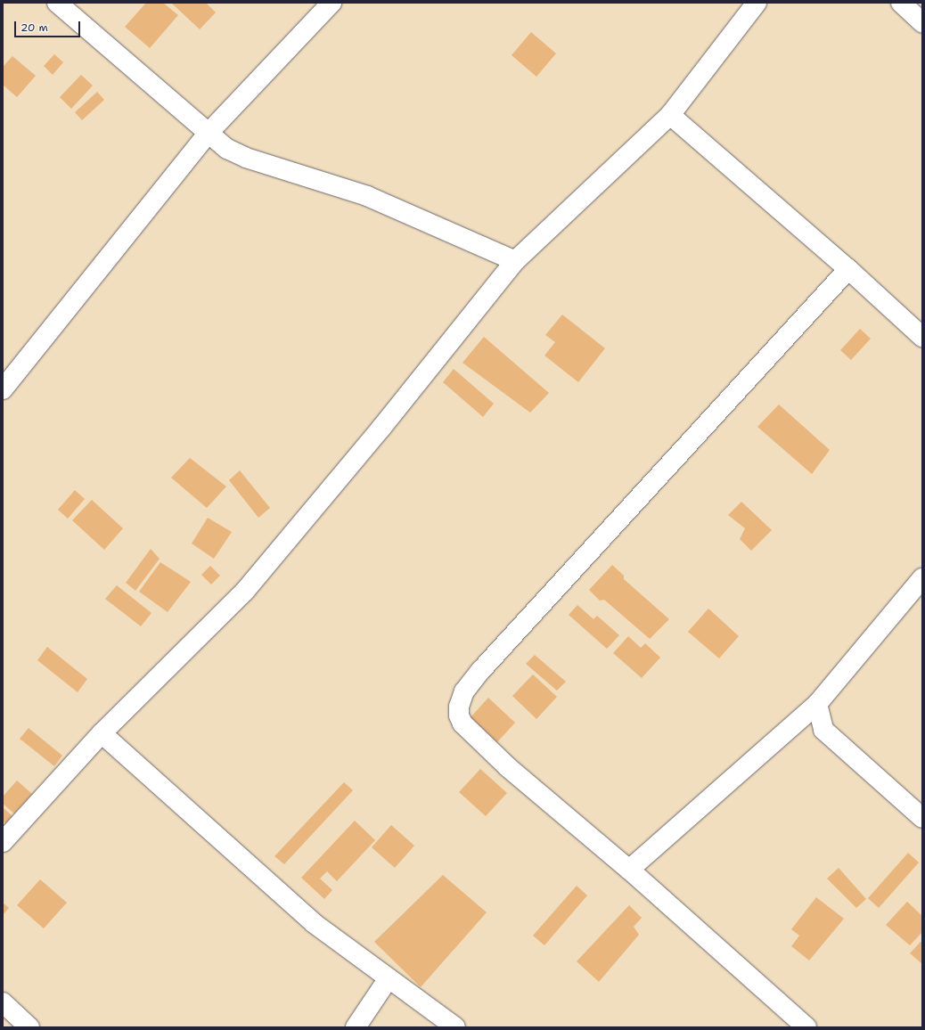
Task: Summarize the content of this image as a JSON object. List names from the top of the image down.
{
  "scale_bar": "20 m"
}
